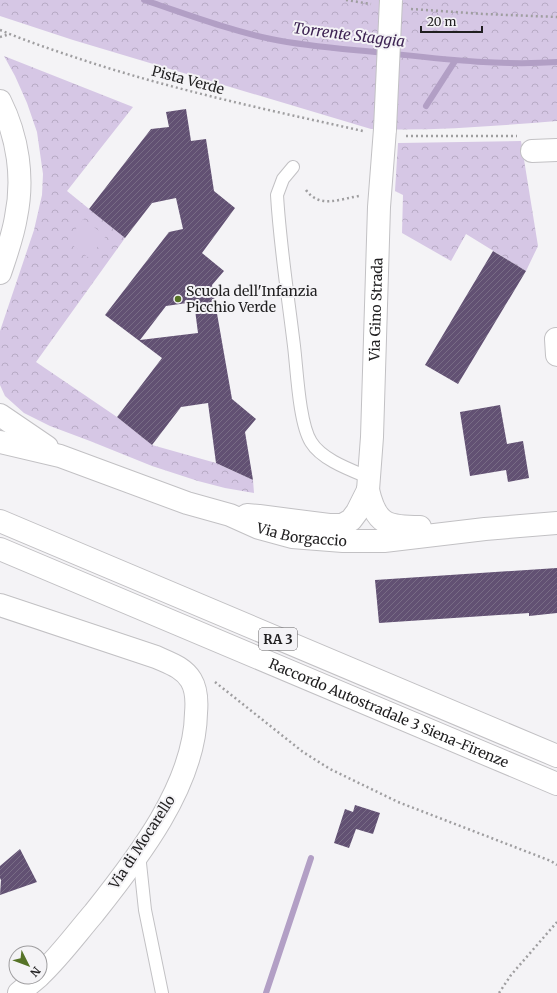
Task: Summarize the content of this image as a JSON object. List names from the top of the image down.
{
  "streets": {
    "main road": [
      "Via Gino Strada",
      "Via Borgaccio",
      "RA 3",
      "Raccordo Autostradale 3 Siena-Firenze",
      "Via di Mocarello"
    ],
    "path": ["Pista Verde"]
  },
  "crossings": [
    ["Pista Verde", "Via Gino Strada"]
  ],
  "water": ["Torrente Staggia"],
  "places": ["Scuola dell'Infanzia Picchio Verde"],
  "scale_bar": "20 m",
  "north": "bottom right"
}
